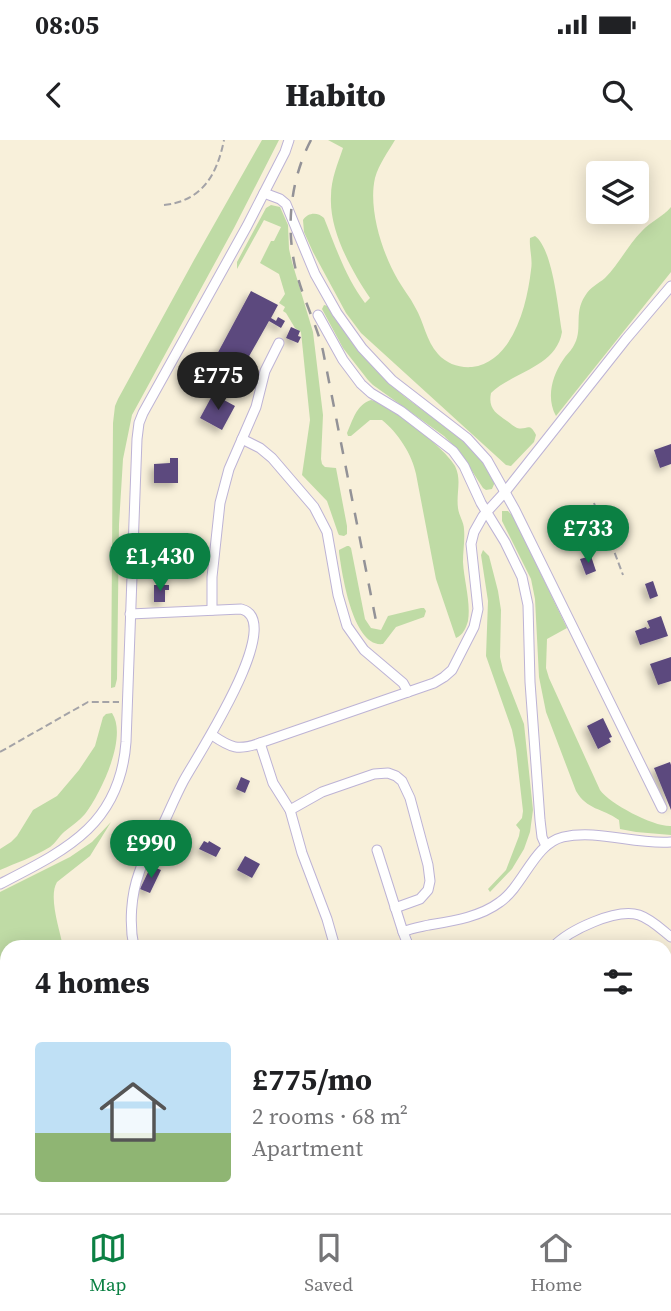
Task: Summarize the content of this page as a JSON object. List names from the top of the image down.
{
  "page": {
    "status": "08:05",
    "header": "Habito",
    "price": [
      "£775",
      "£733",
      "£1,430",
      "£990"
    ],
    "heading": "4 homes",
    "list": [
      {
        "name": "£775/mo",
        "note": "2 rooms · 68 m² · Apartment"
      }
    ],
    "tabs": ["Map", "Saved", "Home"]
  }
}
